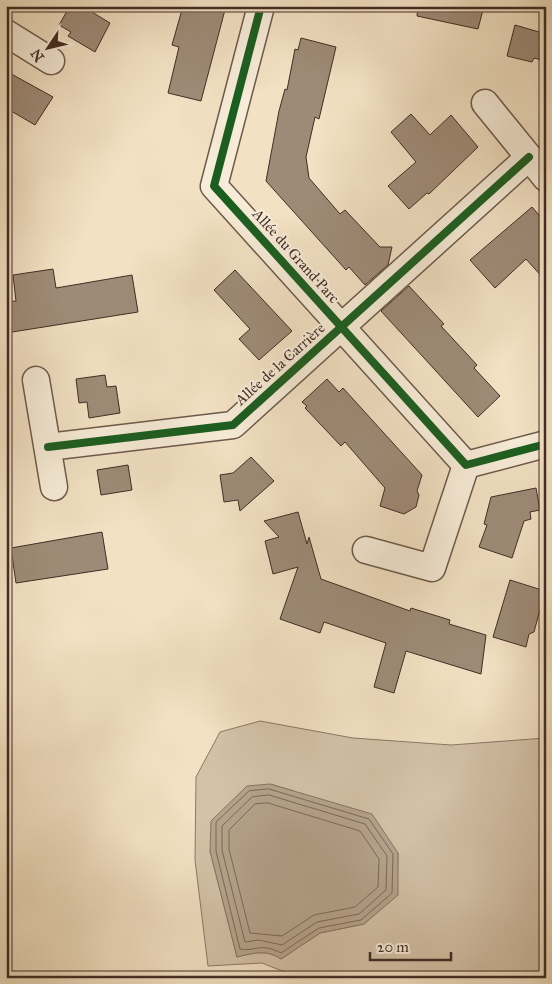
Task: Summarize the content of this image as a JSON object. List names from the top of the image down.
{
  "streets": {
    "street": ["Allée du Grand Parc", "Allée de la Carrière"]
  },
  "crossings": [
    ["Allée du Grand Parc", "Allée de la Carrière"]
  ],
  "scale_bar": "20 m",
  "north": "bottom left"
}
